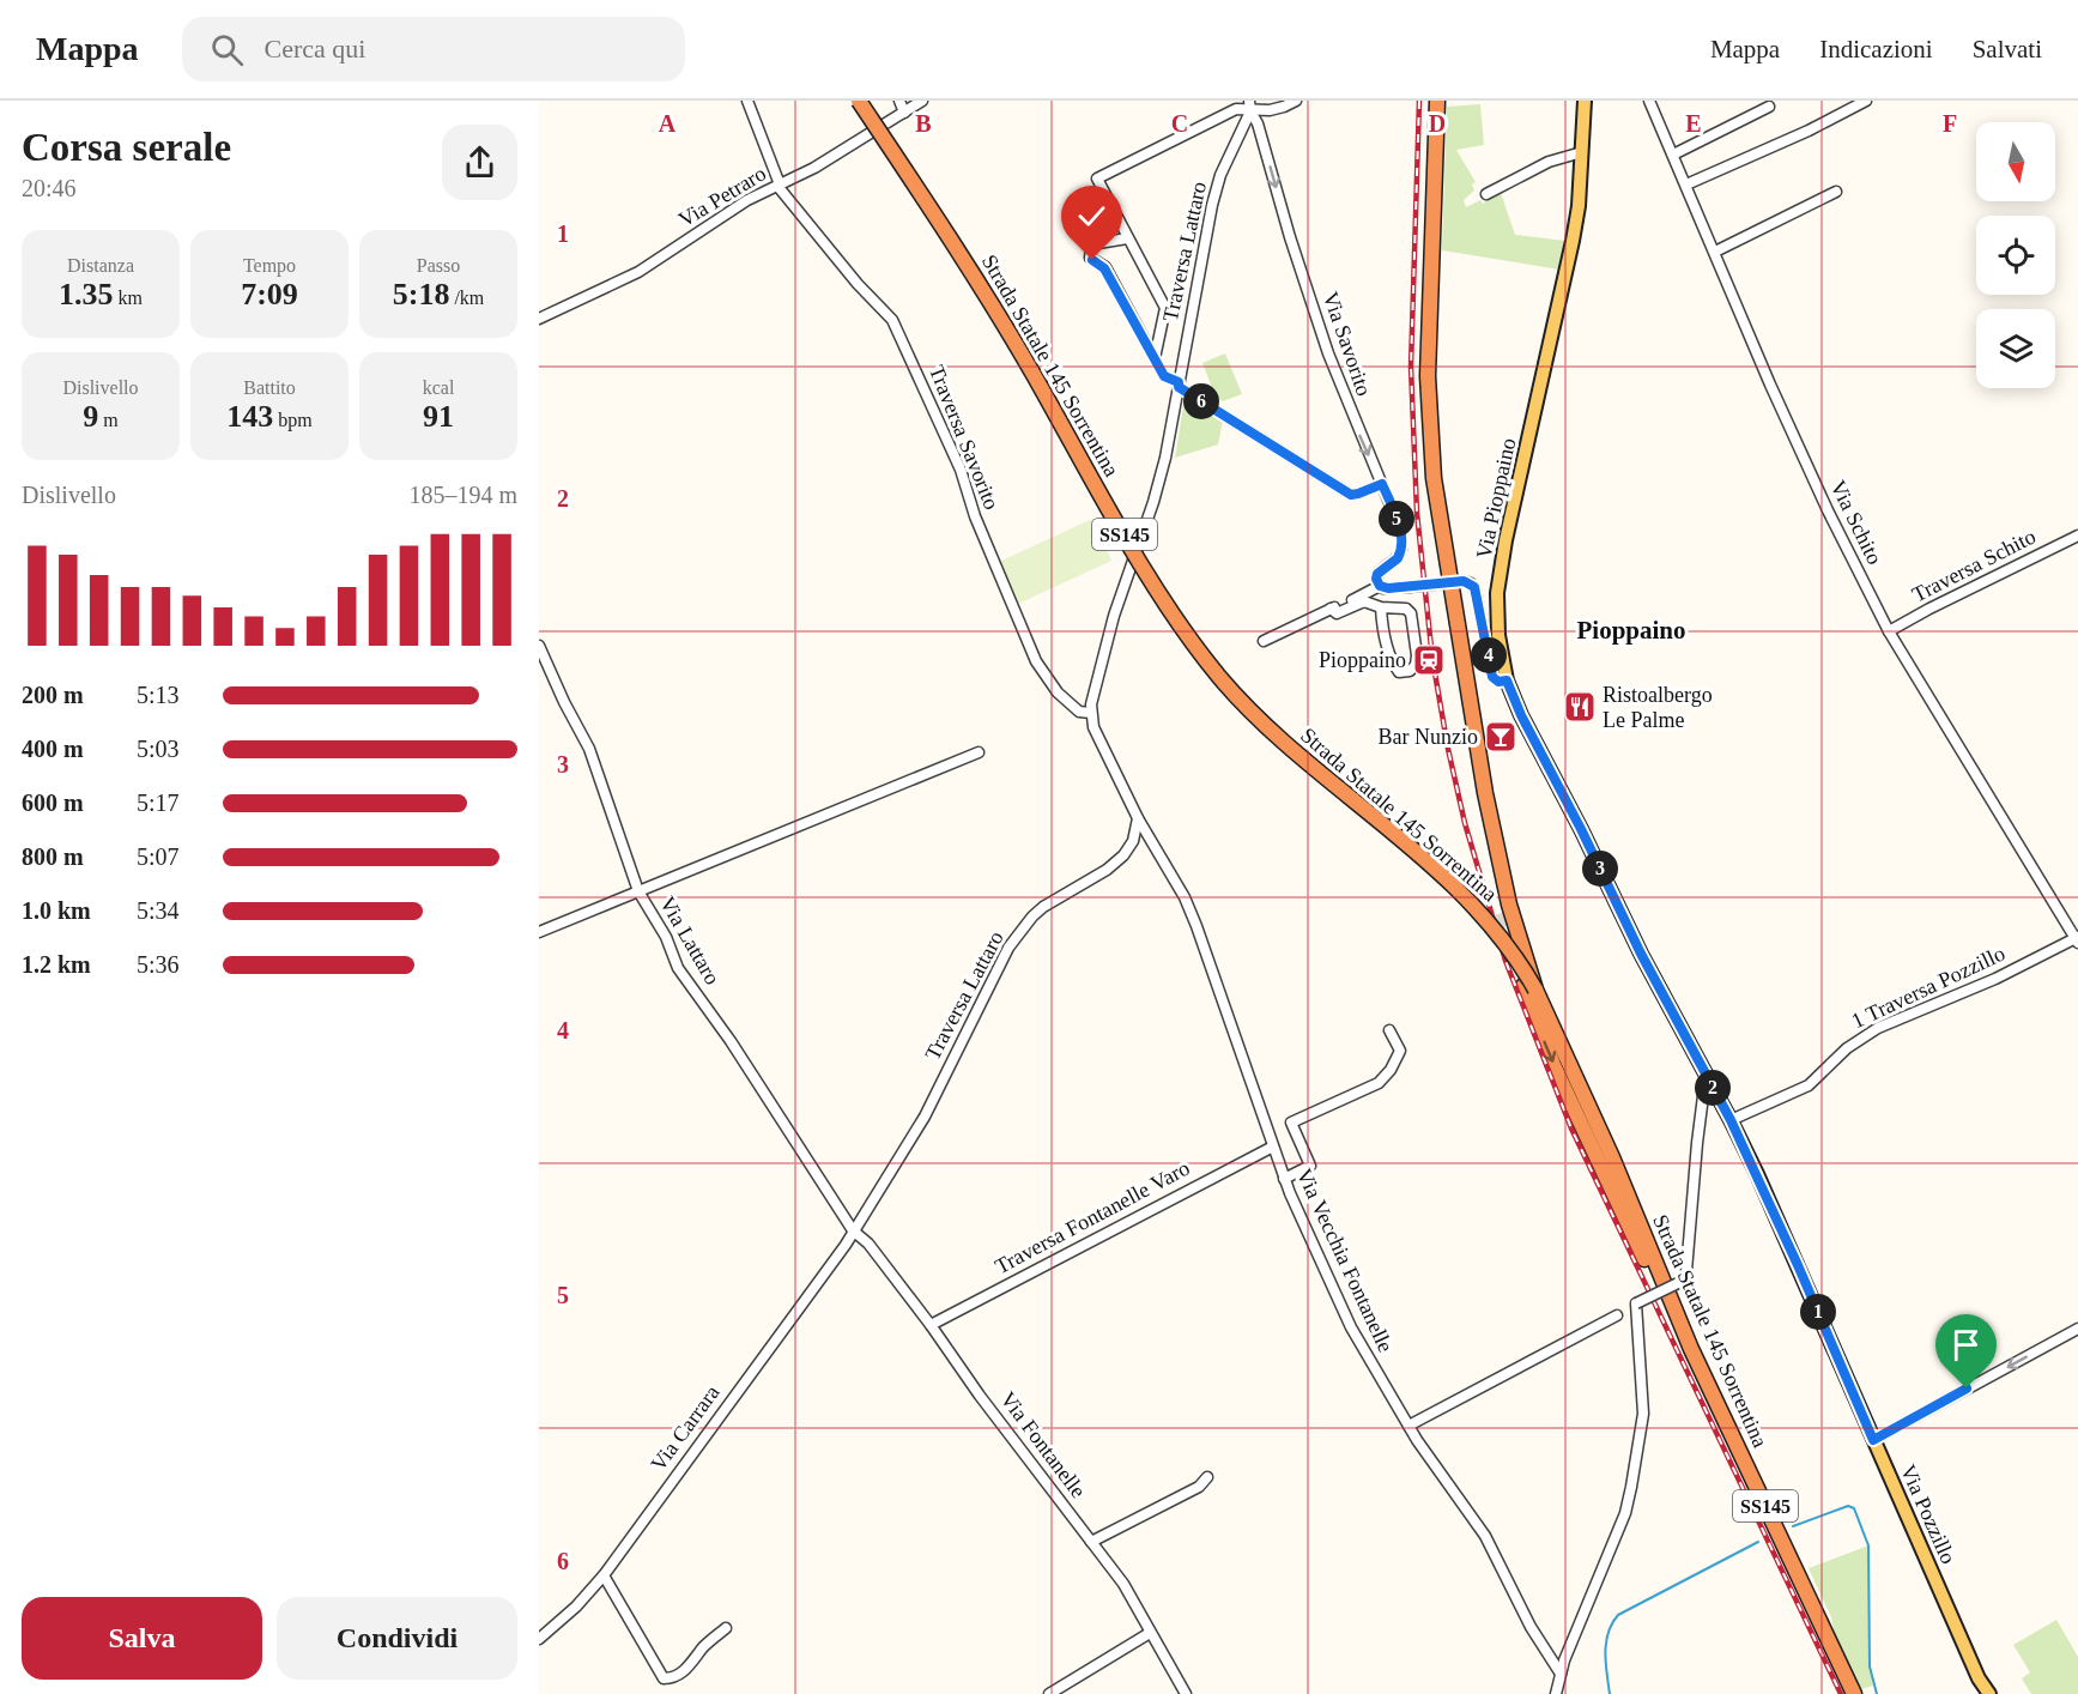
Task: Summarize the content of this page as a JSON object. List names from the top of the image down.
{
  "streets": {
    "highway": ["Strada Statale 145 Sorrentina", "SS145"],
    "main road": ["Via Pioppaino", "Via Pozzillo"],
    "street": [
      "Via Petraro",
      "Traversa Lattaro",
      "Via Savorito",
      "Traversa Savorito",
      "Via Schito",
      "Traversa Schito",
      "Via Lattaro",
      "1 Traversa Pozzillo",
      "Traversa Fontanelle Varo",
      "Via Vecchia Fontanelle",
      "Via Carrara",
      "Via Fontanelle"
    ]
  },
  "crossings": [
    ["Via Petraro", "Traversa Savorito"],
    ["Traversa Lattaro", "Via Savorito"],
    ["Traversa Lattaro", "Traversa Savorito"],
    ["Traversa Lattaro", "Via Lattaro"],
    ["Traversa Lattaro", "Via Vecchia Fontanelle"],
    ["Traversa Lattaro", "Via Carrara"],
    ["Traversa Lattaro", "Via Fontanelle"],
    ["Via Pioppaino", "Via Pozzillo"],
    ["Via Schito", "Traversa Schito"],
    ["Via Schito", "1 Traversa Pozzillo"],
    ["Via Lattaro", "Via Carrara"],
    ["Via Lattaro", "Via Fontanelle"],
    ["1 Traversa Pozzillo", "Via Pozzillo"],
    ["Traversa Fontanelle Varo", "Via Vecchia Fontanelle"],
    ["Traversa Fontanelle Varo", "Via Fontanelle"],
    ["Via Carrara", "Via Fontanelle"]
  ],
  "one_way": ["Via Savorito"],
  "districts": ["Pioppaino"],
  "places": {
    "station": ["Pioppaino"],
    "restaurant": ["Ristoalbergo Le Palme"],
    "bar": ["Bar Nunzio"]
  },
  "north": "bottom",
  "page": {
    "header": "Mappa",
    "search": "Cerca qui",
    "nav": ["Mappa", "Indicazioni", "Salvati"],
    "heading": ["Corsa serale", "20:46"],
    "stats": [
      ["Distanza", "1.35 km"],
      ["Tempo", "7:09"],
      ["Passo", "5:18 /km"],
      ["Dislivello", "9 m"],
      ["Battito", "143 bpm"],
      ["kcal", "91"]
    ],
    "pins": [
      "6",
      "5",
      "4",
      "3",
      "2",
      "1"
    ],
    "chart": ["Dislivello", "185–194 m"],
    "list": [
      {
        "name": "200 m",
        "note": "5:13"
      },
      {
        "name": "400 m",
        "note": "5:03"
      },
      {
        "name": "600 m",
        "note": "5:17"
      },
      {
        "name": "800 m",
        "note": "5:07"
      },
      {
        "name": "1.0 km",
        "note": "5:34"
      },
      {
        "name": "1.2 km",
        "note": "5:36"
      }
    ],
    "buttons": ["Salva", "Condividi"]
  },
  "grid": {
    "columns": [
      "A",
      "B",
      "C",
      "D",
      "E",
      "F"
    ],
    "rows": [
      "1",
      "2",
      "3",
      "4",
      "5",
      "6"
    ]
  }
}
